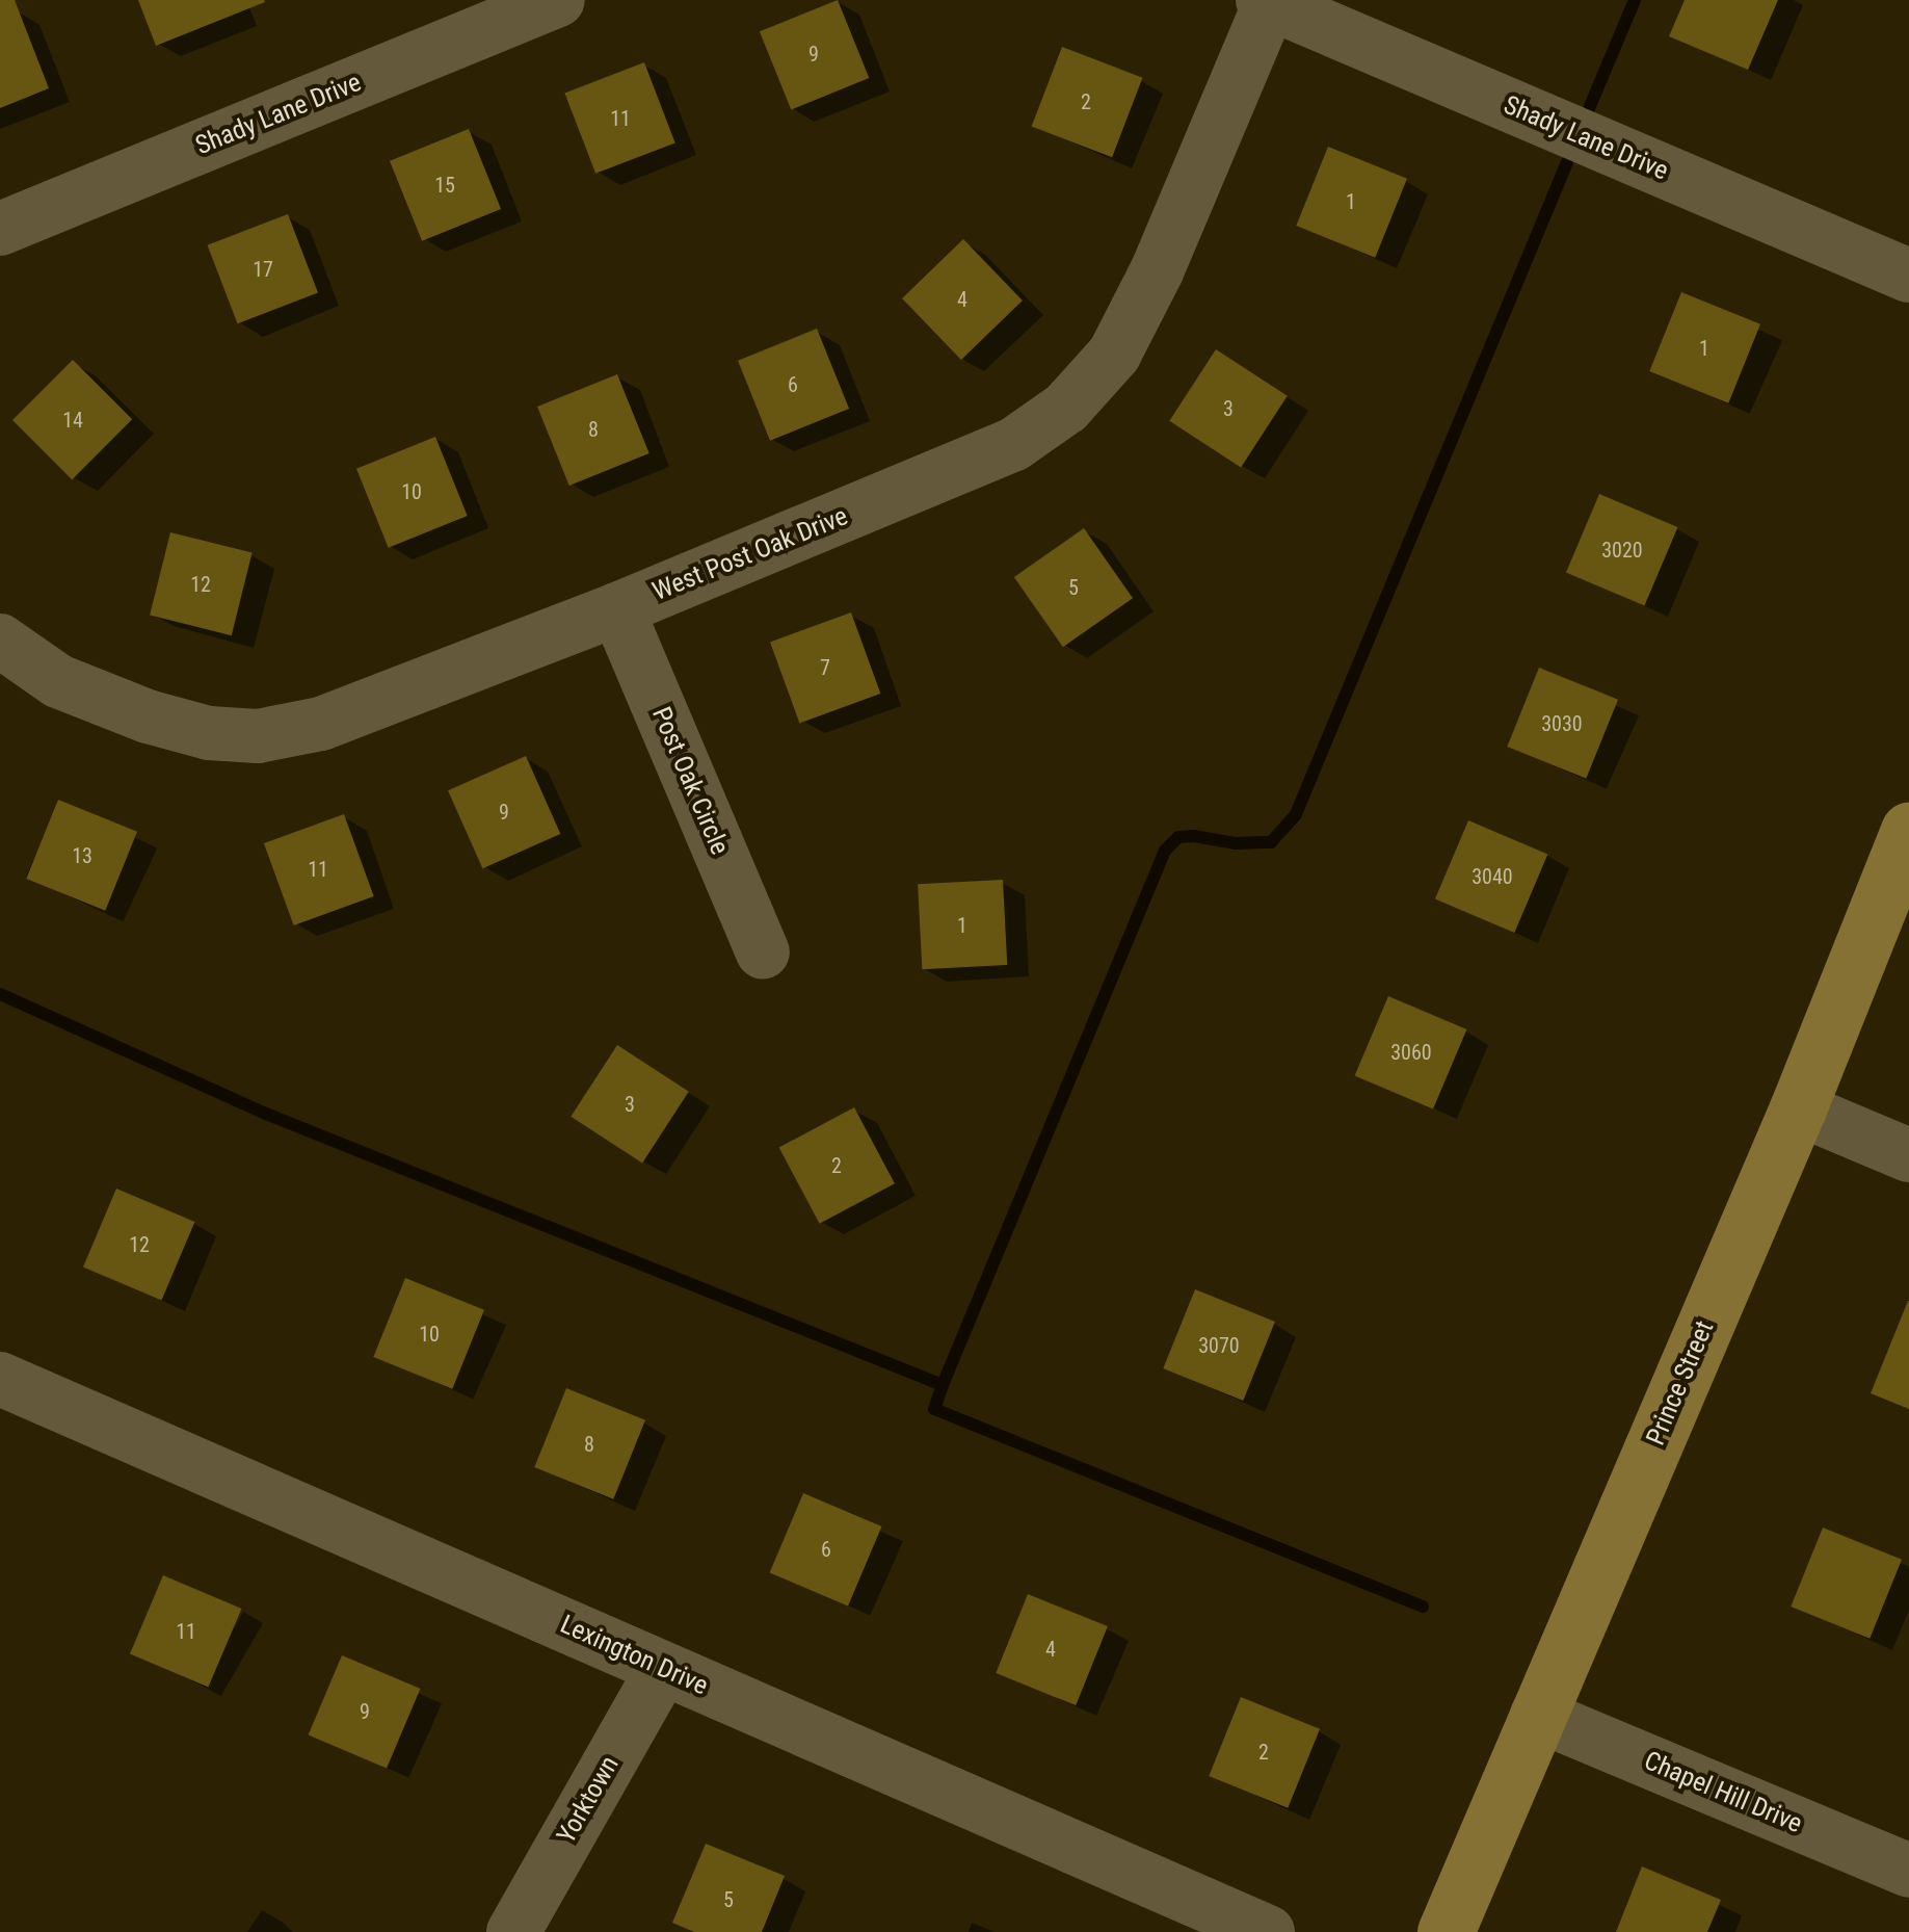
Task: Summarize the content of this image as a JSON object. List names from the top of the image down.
{
  "streets": {
    "main road": ["Prince Street"],
    "street": [
      "Shady Lane Drive",
      "West Post Oak Drive",
      "Post Oak Circle",
      "Lexington Drive",
      "Chapel Hill Drive",
      "Yorktown"
    ]
  },
  "crossings": [
    ["Shady Lane Drive", "West Post Oak Drive"],
    ["West Post Oak Drive", "Post Oak Circle"],
    ["Prince Street", "Chapel Hill Drive"],
    ["Lexington Drive", "Yorktown"]
  ],
  "house_numbers": [
    "9",
    "2",
    "11",
    "15",
    "1",
    "17",
    "4",
    "1",
    "6",
    "3",
    "14",
    "8",
    "10",
    "3020",
    "12",
    "5",
    "7",
    "3030",
    "9",
    "13",
    "11",
    "3040",
    "1",
    "3060",
    "3",
    "2",
    "12",
    "10",
    "3070",
    "8",
    "6",
    "11",
    "4",
    "9",
    "2",
    "5"
  ]
}
